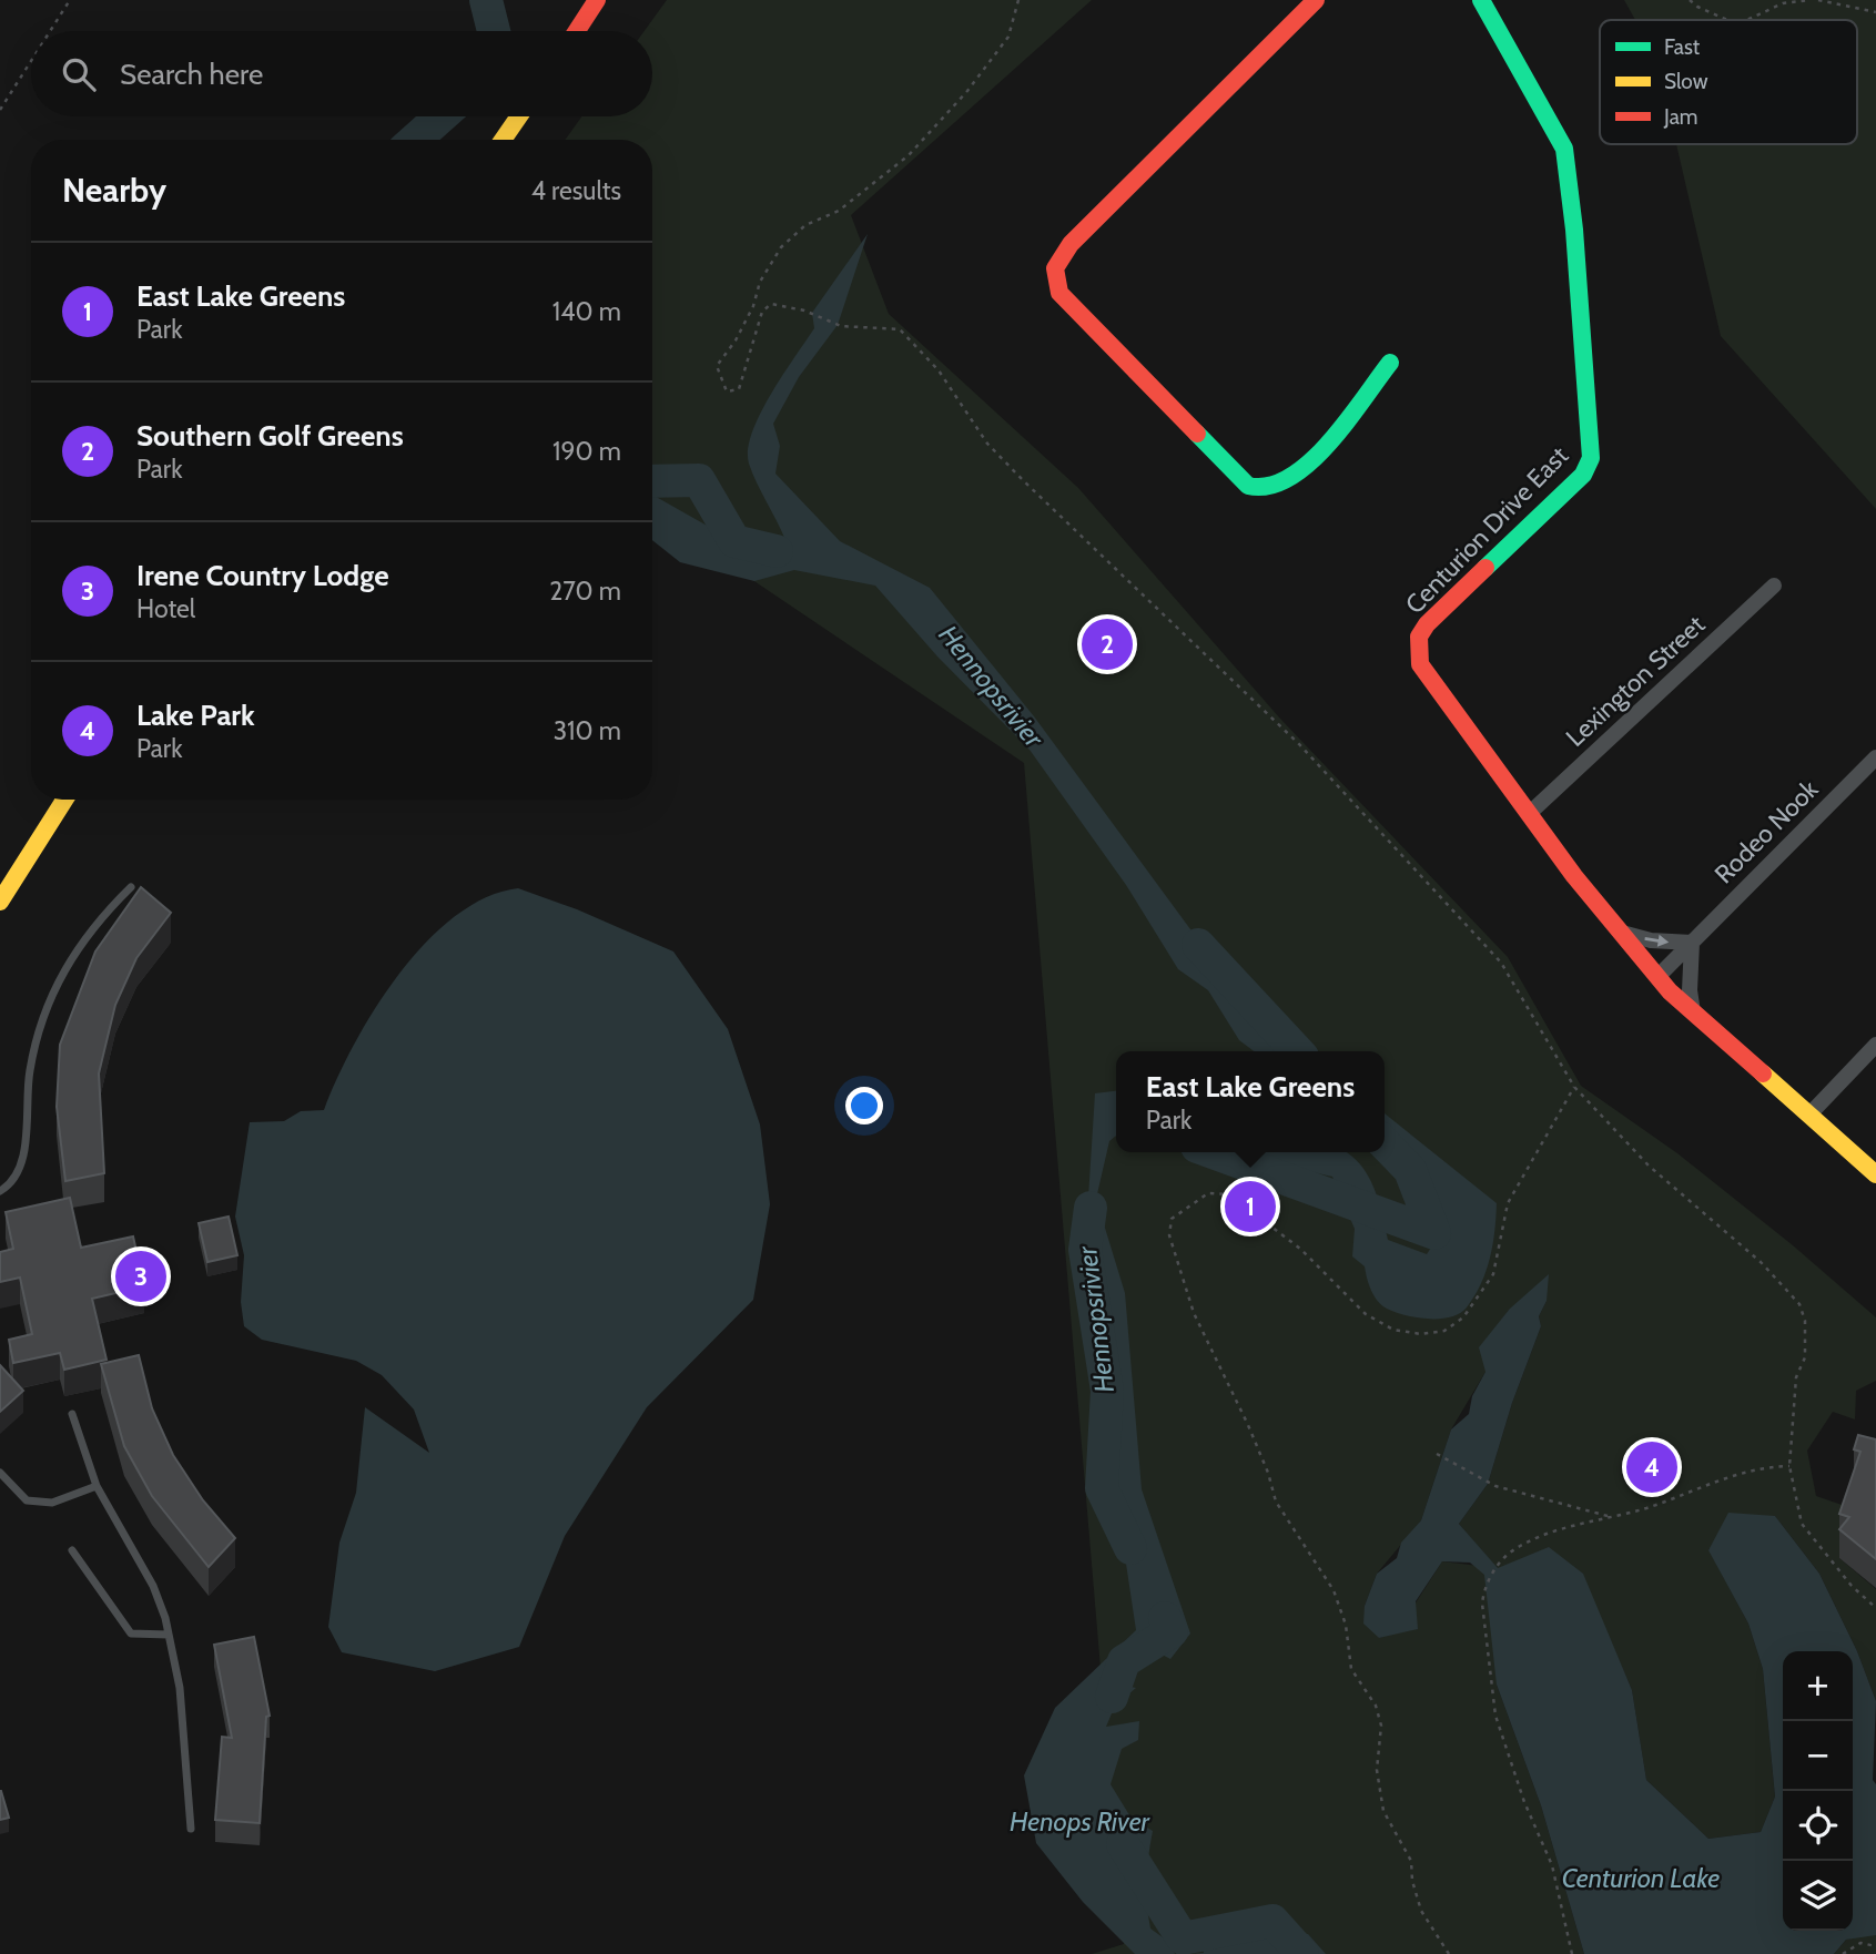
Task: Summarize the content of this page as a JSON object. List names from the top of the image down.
{
  "streets": {
    "street": ["Centurion Drive East", "Lexington Street", "Rodeo Nook"]
  },
  "crossings": [
    ["Centurion Drive East", "Lexington Street"],
    ["Centurion Drive East", "Rodeo Nook"]
  ],
  "water": ["Hennopsrivier", "Henops River", "Centurion Lake"],
  "legend": ["Fast", "Slow", "Jam"],
  "page": {
    "search": "Search here",
    "heading": ["Nearby", "4 results"],
    "list": [
      {
        "mark": "1",
        "name": "East Lake Greens",
        "note": "Park",
        "value": "140 m"
      },
      {
        "mark": "2",
        "name": "Southern Golf Greens",
        "note": "Park",
        "value": "190 m"
      },
      {
        "mark": "3",
        "name": "Irene Country Lodge",
        "note": "Hotel",
        "value": "270 m"
      },
      {
        "mark": "4",
        "name": "Lake Park",
        "note": "Park",
        "value": "310 m"
      }
    ],
    "pins": [
      "2",
      "1",
      "3",
      "4"
    ],
    "popup": ["East Lake Greens", "Park"],
    "map_buttons": ["+", "−"]
  }
}
